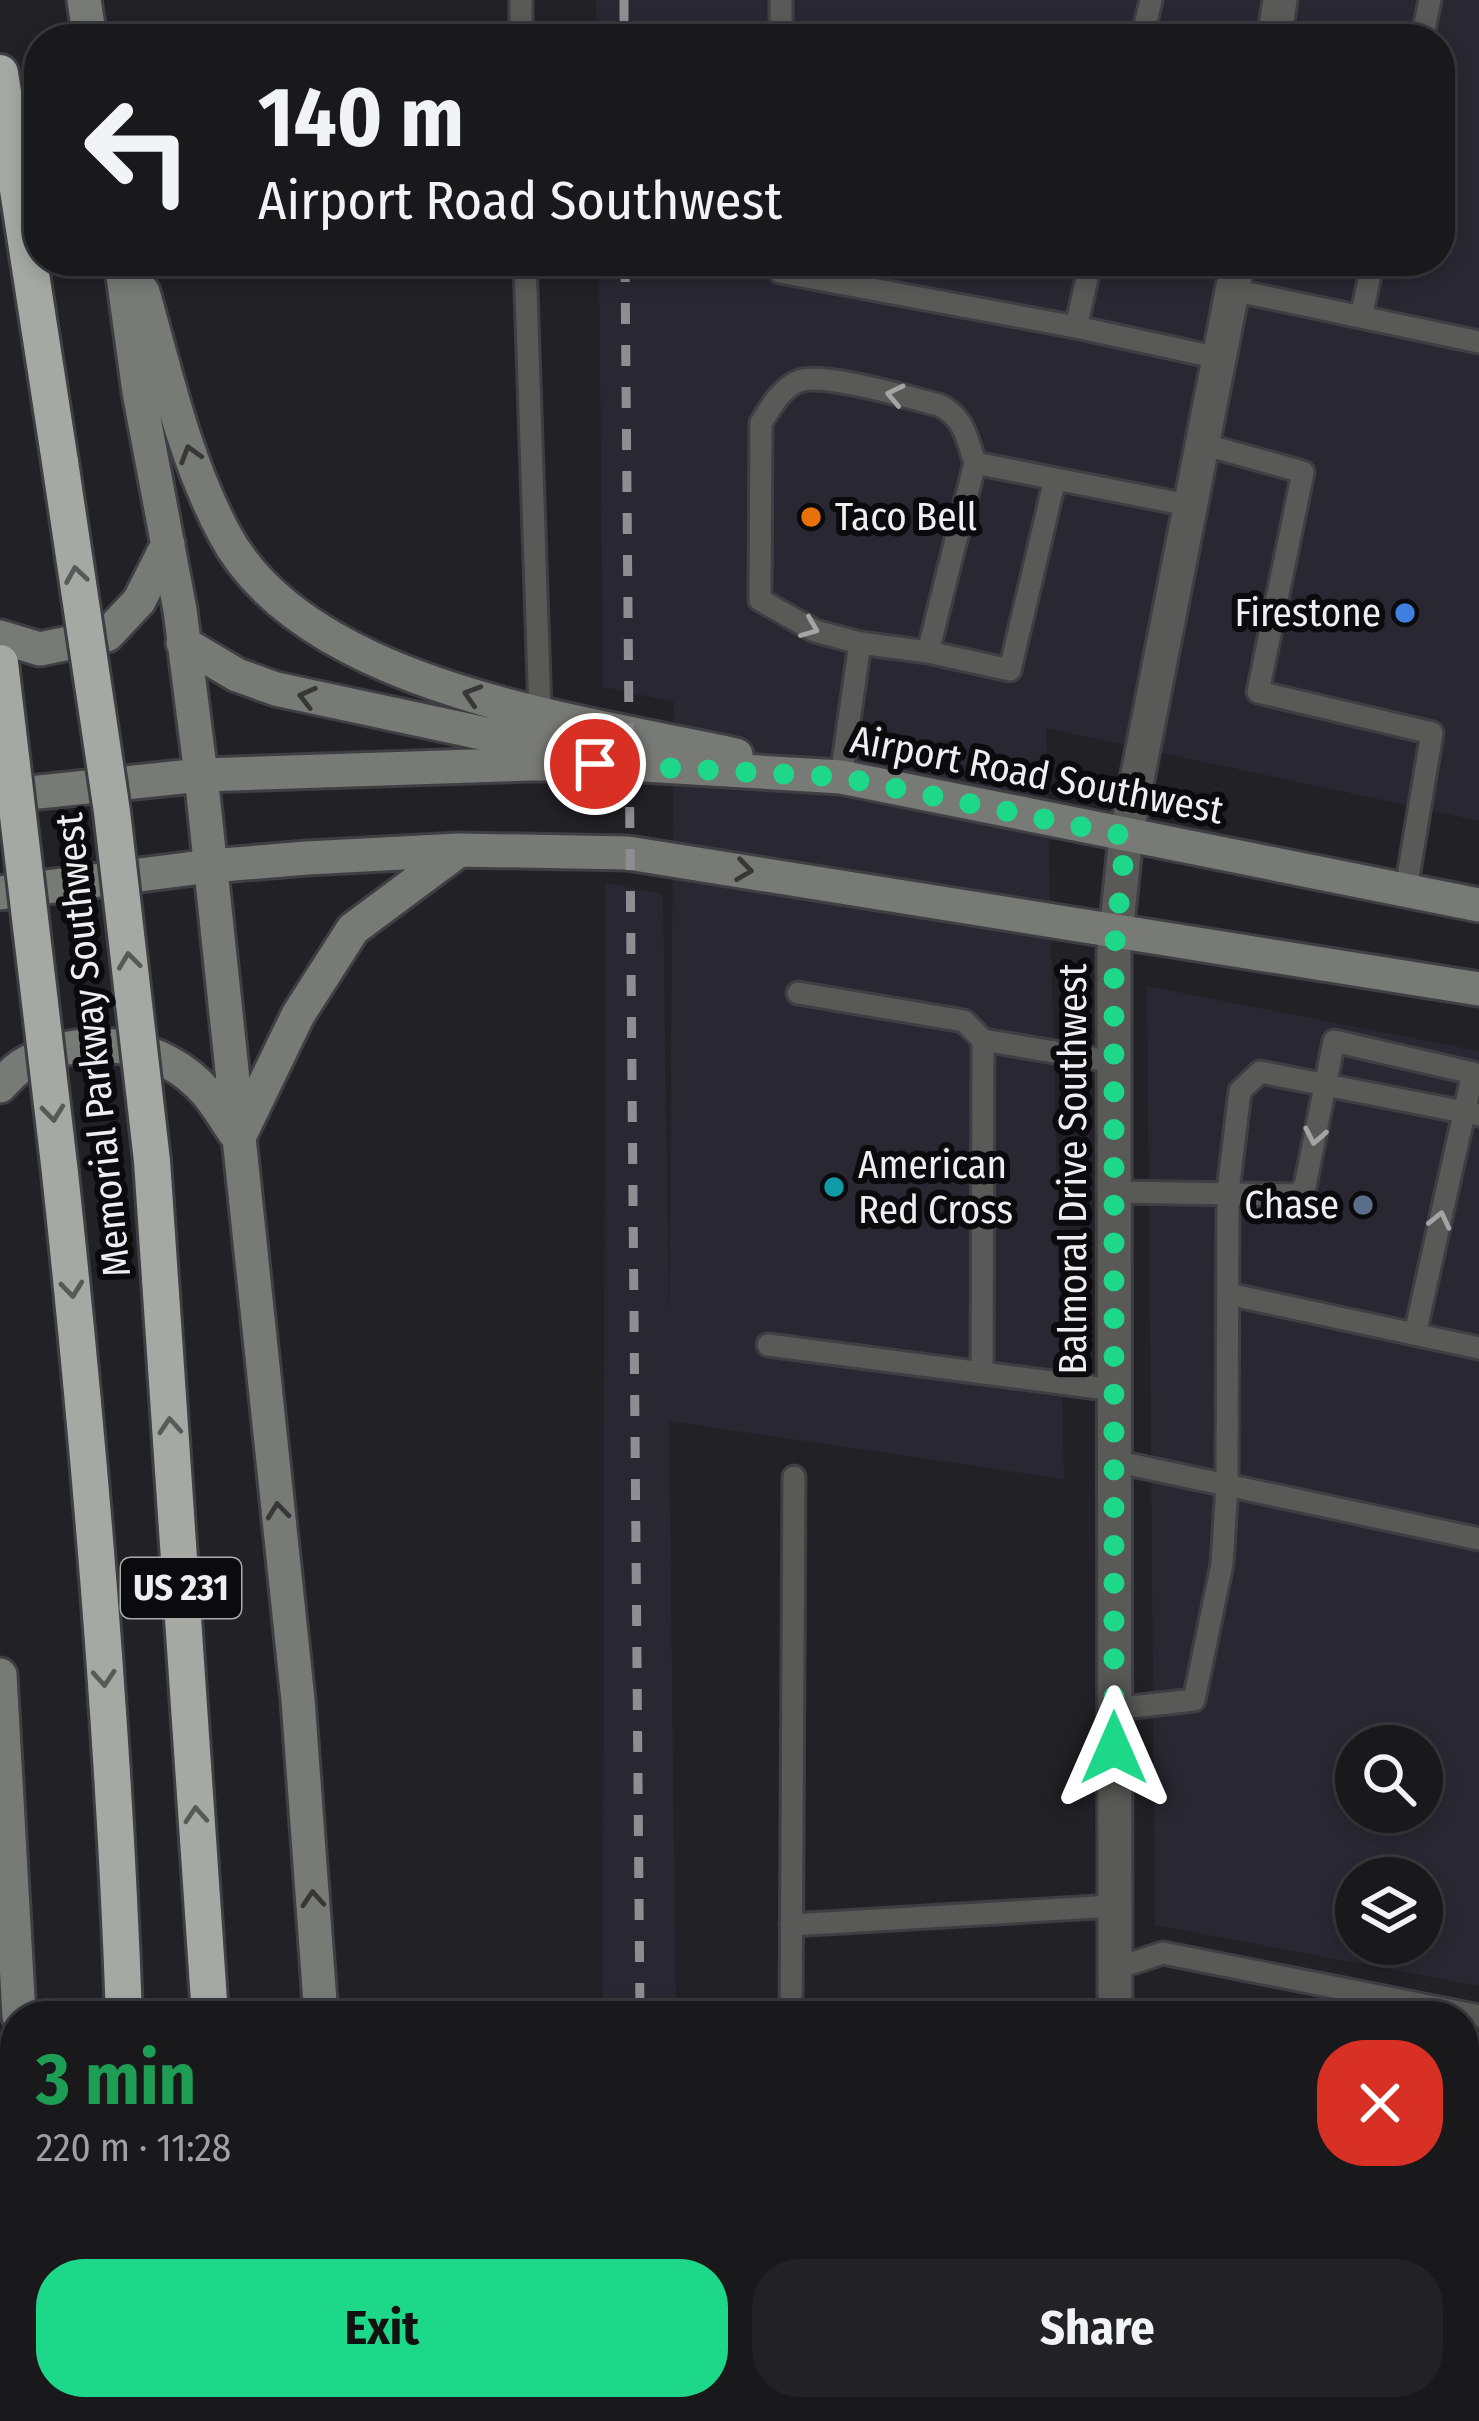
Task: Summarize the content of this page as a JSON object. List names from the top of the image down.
{
  "streets": {
    "highway": ["Memorial Parkway Southwest", "US 231"],
    "main road": ["Airport Road Southwest"],
    "street": ["Balmoral Drive Southwest"]
  },
  "crossings": [
    ["Airport Road Southwest", "Balmoral Drive Southwest"]
  ],
  "places": [
    "Taco Bell",
    "Firestone",
    "American Red Cross",
    "Chase"
  ],
  "page": {
    "turn": ["140 m", "Airport Road Southwest"],
    "heading": ["3 min", "220 m · 11:28"],
    "buttons": ["Exit", "Share"]
  }
}
